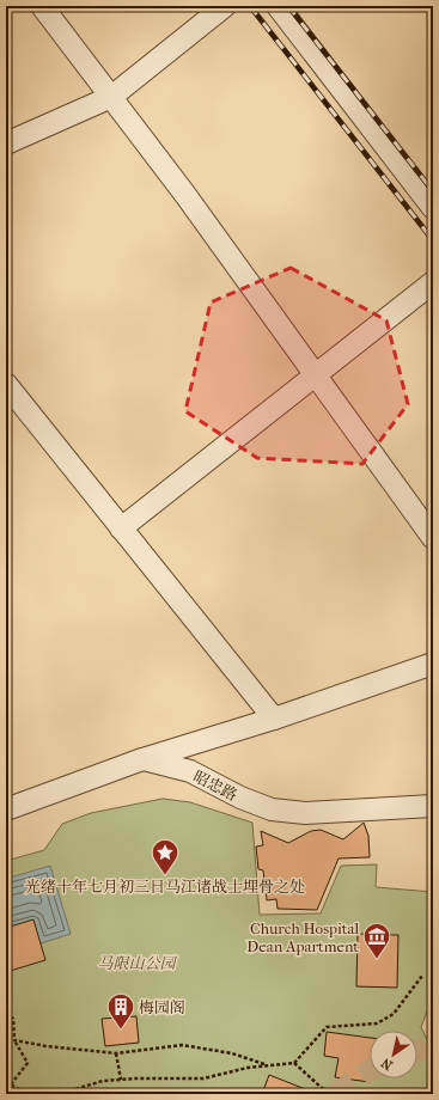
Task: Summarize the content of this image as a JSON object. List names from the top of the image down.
{
  "streets": {
    "street": ["昭忠路"]
  },
  "parks": ["马限山公园"],
  "places": {
    "place": ["光绪十年七月初三日马江诸战士埋骨之处"],
    "museum": ["Church Hospital Dean Apartment"],
    "building": ["梅园阁"]
  },
  "north": "bottom left"
}
